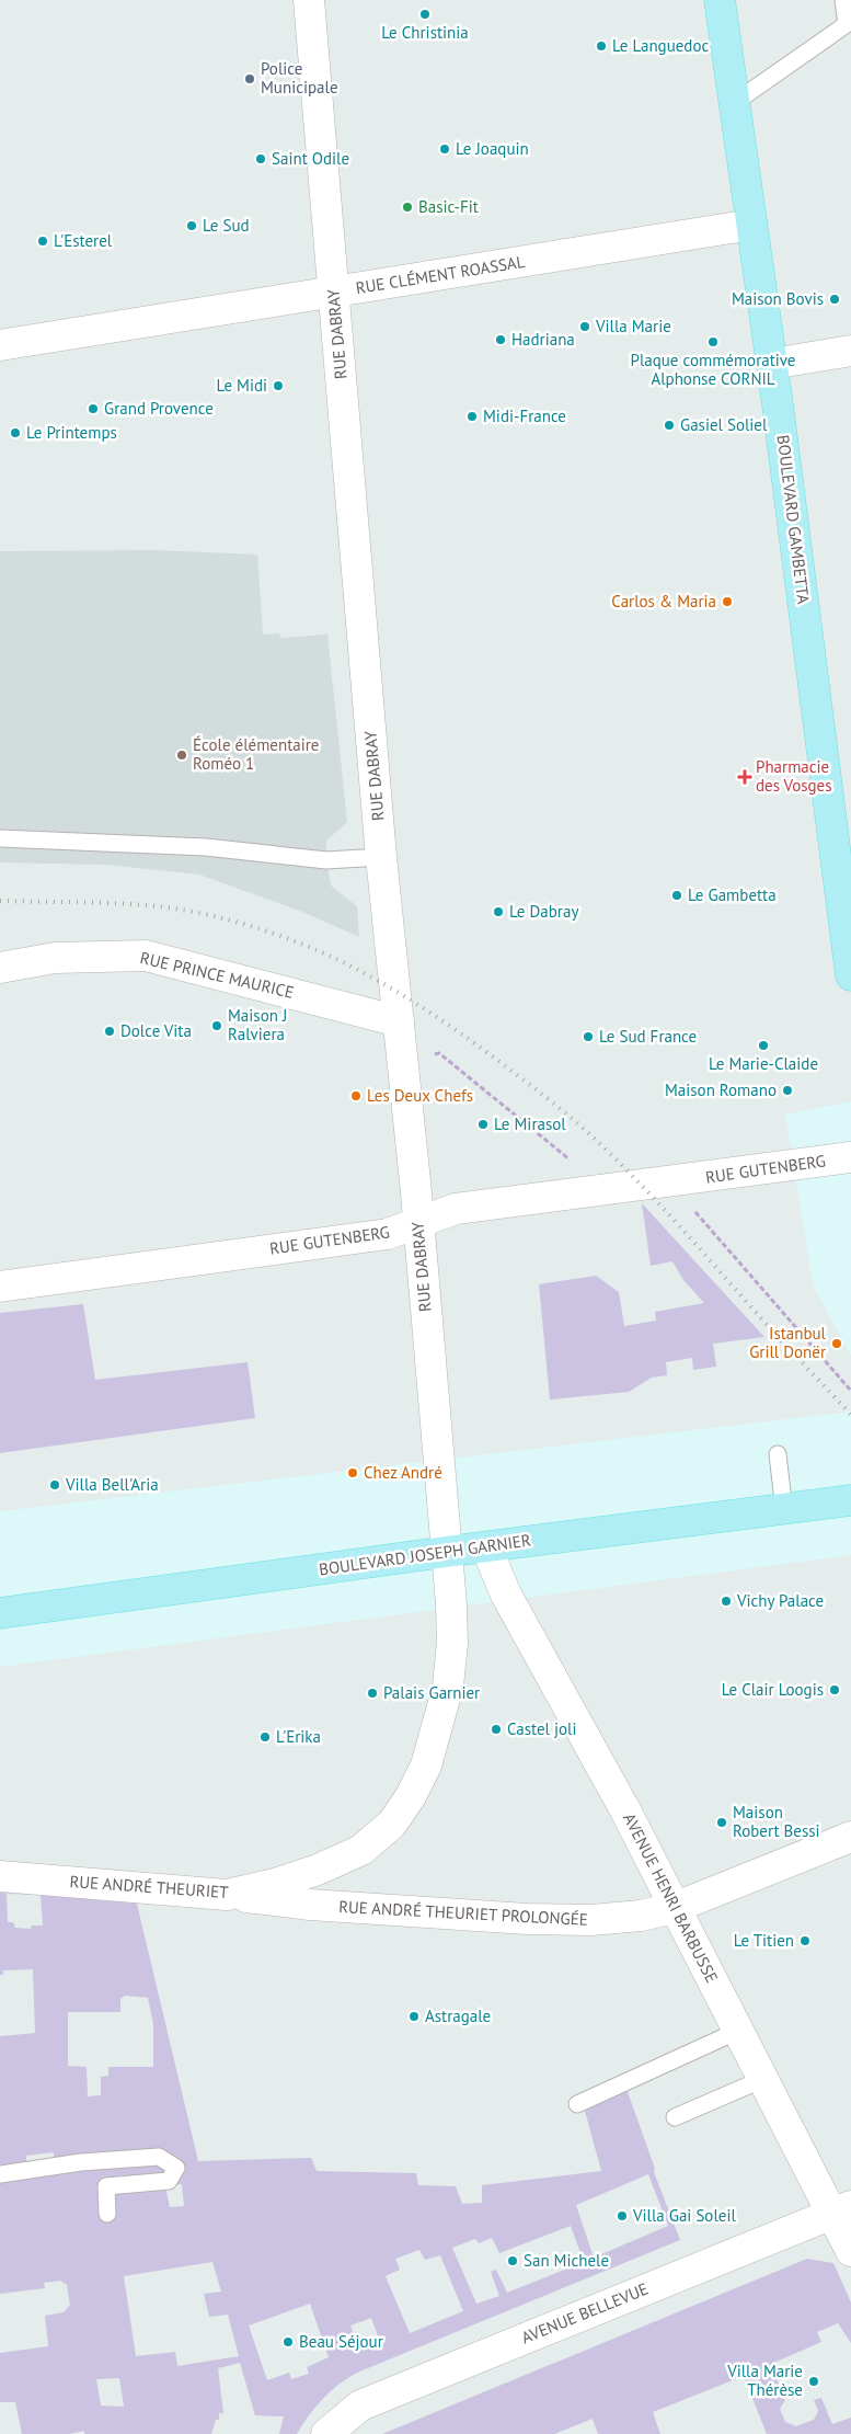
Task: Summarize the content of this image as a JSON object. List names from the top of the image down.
{
  "streets": {
    "main road": ["BOULEVARD GAMBETTA", "BOULEVARD JOSEPH GARNIER"],
    "street": [
      "RUE CLÉMENT ROASSAL",
      "RUE DABRAY",
      "RUE PRINCE MAURICE",
      "RUE GUTENBERG",
      "RUE ANDRÉ THEURIET",
      "AVENUE HENRI BARBUSSE",
      "RUE ANDRÉ THEURIET PROLONGÉE",
      "AVENUE BELLEVUE"
    ]
  },
  "crossings": [
    ["RUE CLÉMENT ROASSAL", "RUE DABRAY"],
    ["RUE CLÉMENT ROASSAL", "BOULEVARD GAMBETTA"],
    ["RUE DABRAY", "RUE PRINCE MAURICE"],
    ["RUE DABRAY", "RUE GUTENBERG"],
    ["RUE DABRAY", "BOULEVARD JOSEPH GARNIER"],
    ["RUE DABRAY", "RUE ANDRÉ THEURIET"],
    ["BOULEVARD JOSEPH GARNIER", "RUE ANDRÉ THEURIET"],
    ["BOULEVARD JOSEPH GARNIER", "AVENUE HENRI BARBUSSE"],
    ["RUE ANDRÉ THEURIET", "RUE ANDRÉ THEURIET PROLONGÉE"],
    ["AVENUE HENRI BARBUSSE", "RUE ANDRÉ THEURIET PROLONGÉE"],
    ["AVENUE HENRI BARBUSSE", "AVENUE BELLEVUE"]
  ],
  "places": {
    "other": [
      "Le Christinia",
      "Le Languedoc",
      "Police Municipale",
      "Le Joaquin",
      "Saint Odile",
      "Basic-Fit",
      "Le Sud",
      "L'Esterel",
      "Maison Bovis",
      "Villa Marie",
      "Hadriana",
      "Plaque commémorative Alphonse CORNIL",
      "Le Midi",
      "Grand Provence",
      "Midi-France",
      "Gasiel Soliel",
      "Le Printemps",
      "Carlos & Maria",
      "École élémentaire Roméo 1",
      "Le Gambetta",
      "Le Dabray",
      "Maison J Ralviera",
      "Dolce Vita",
      "Le Sud France",
      "Le Marie-Claide",
      "Maison Romano",
      "Les Deux Chefs",
      "Le Mirasol",
      "Istanbul Grill Donër",
      "Chez André",
      "Villa Bell'Aria",
      "Vichy Palace",
      "Le Clair Loogis",
      "Palais Garnier",
      "Castel joli",
      "L'Erika",
      "Maison Robert Bessi",
      "Le Titien",
      "Astragale",
      "Villa Gai Soleil",
      "San Michele",
      "Beau Séjour",
      "Villa Marie Thérèse"
    ],
    "health": ["Pharmacie des Vosges"]
  }
}
